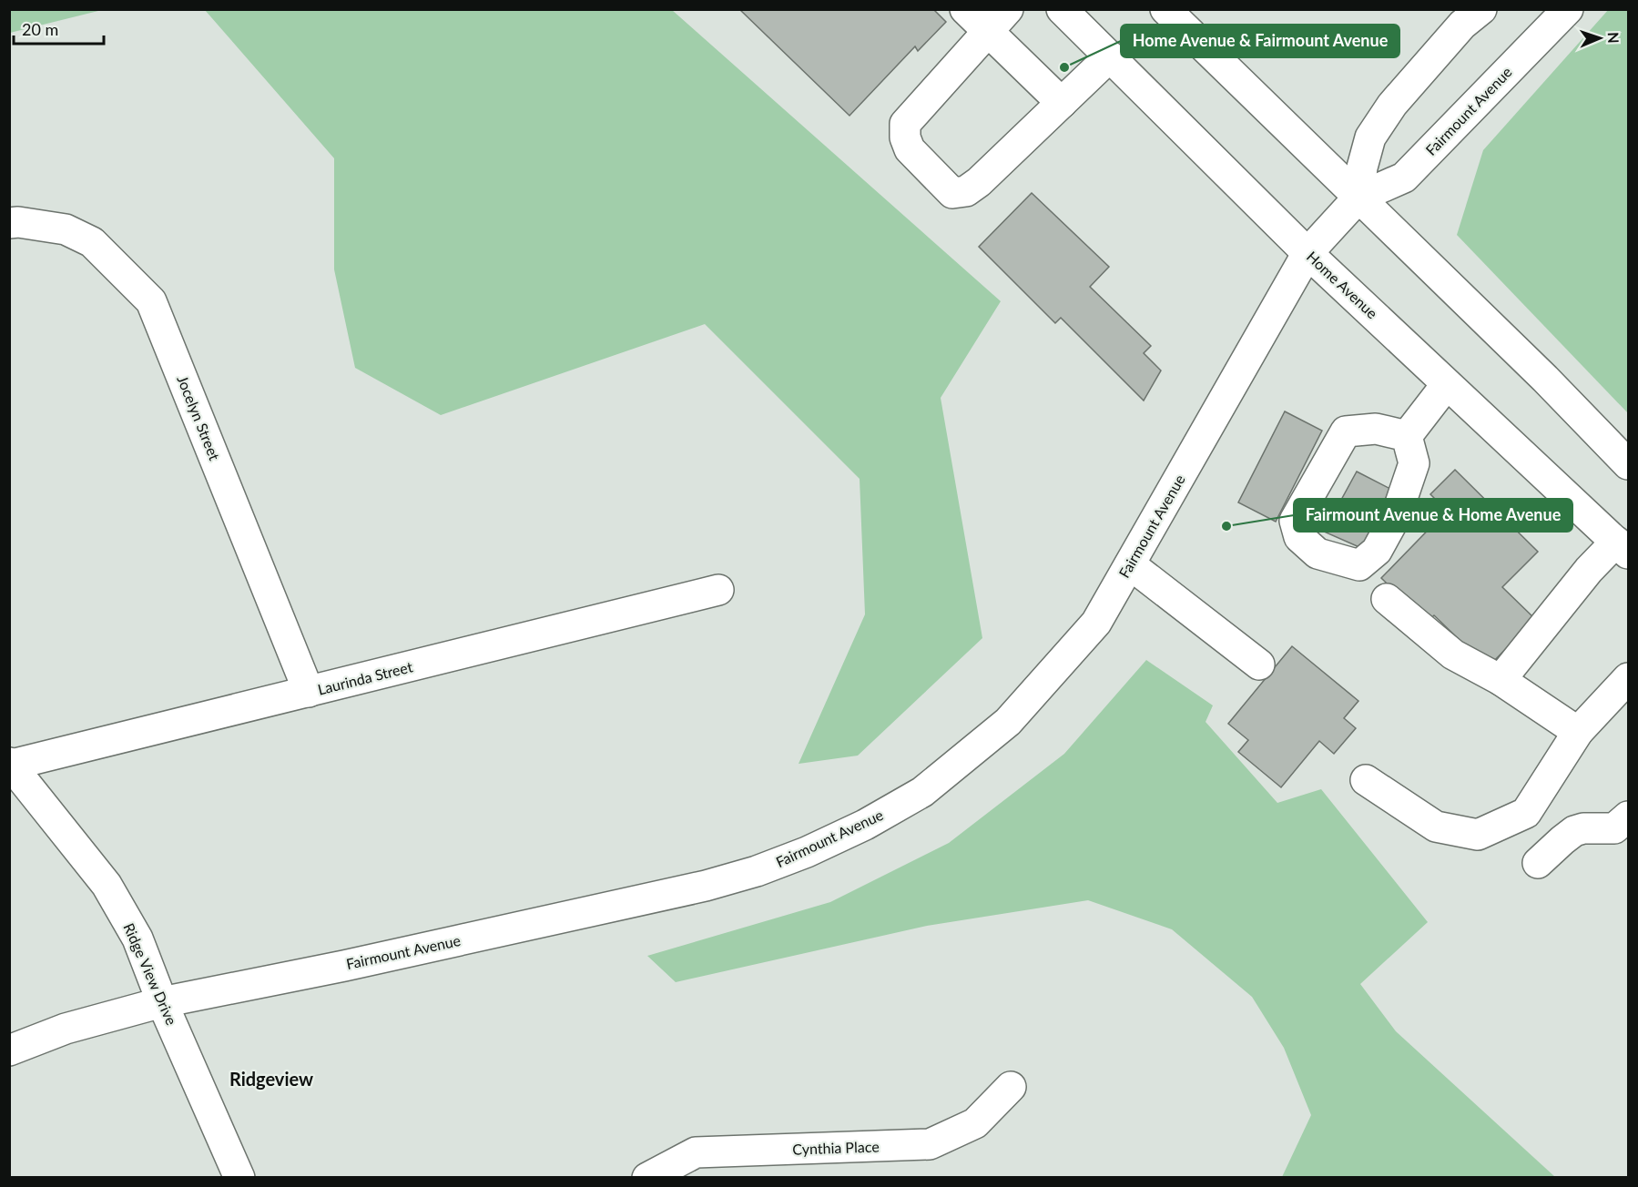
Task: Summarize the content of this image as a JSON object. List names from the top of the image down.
{
  "streets": {
    "main road": [
      "Fairmount Avenue",
      "Home Avenue",
      "Jocelyn Street",
      "Laurinda Street",
      "Ridge View Drive",
      "Cynthia Place"
    ]
  },
  "crossings": [
    ["Fairmount Avenue", "Home Avenue"],
    ["Fairmount Avenue", "Ridge View Drive"],
    ["Jocelyn Street", "Laurinda Street"],
    ["Laurinda Street", "Ridge View Drive"]
  ],
  "districts": ["Ridgeview"],
  "places": ["Home Avenue & Fairmount Avenue", "Fairmount Avenue & Home Avenue"],
  "scale_bar": "20 m",
  "north": "right"
}
